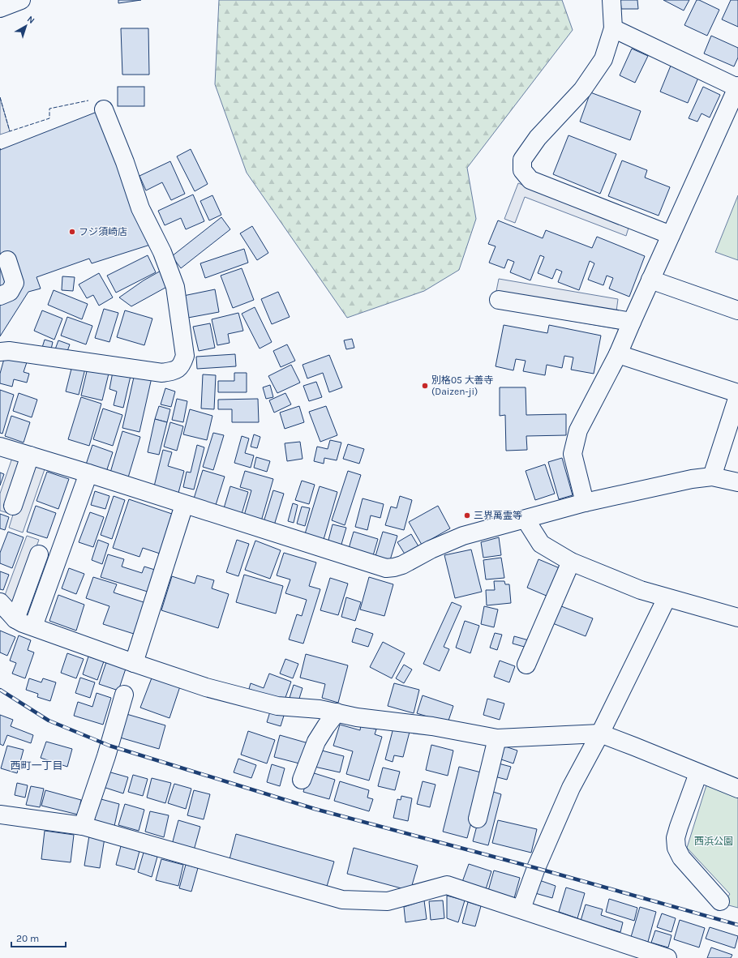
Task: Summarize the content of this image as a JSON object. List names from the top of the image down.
{
  "districts": ["西町一丁目"],
  "parks": ["西浜公園"],
  "places": ["フジ須崎店", "別格05 大善寺 (Daizen-ji)", "三界萬霊等"],
  "scale_bar": "20 m",
  "north": "top right"
}
